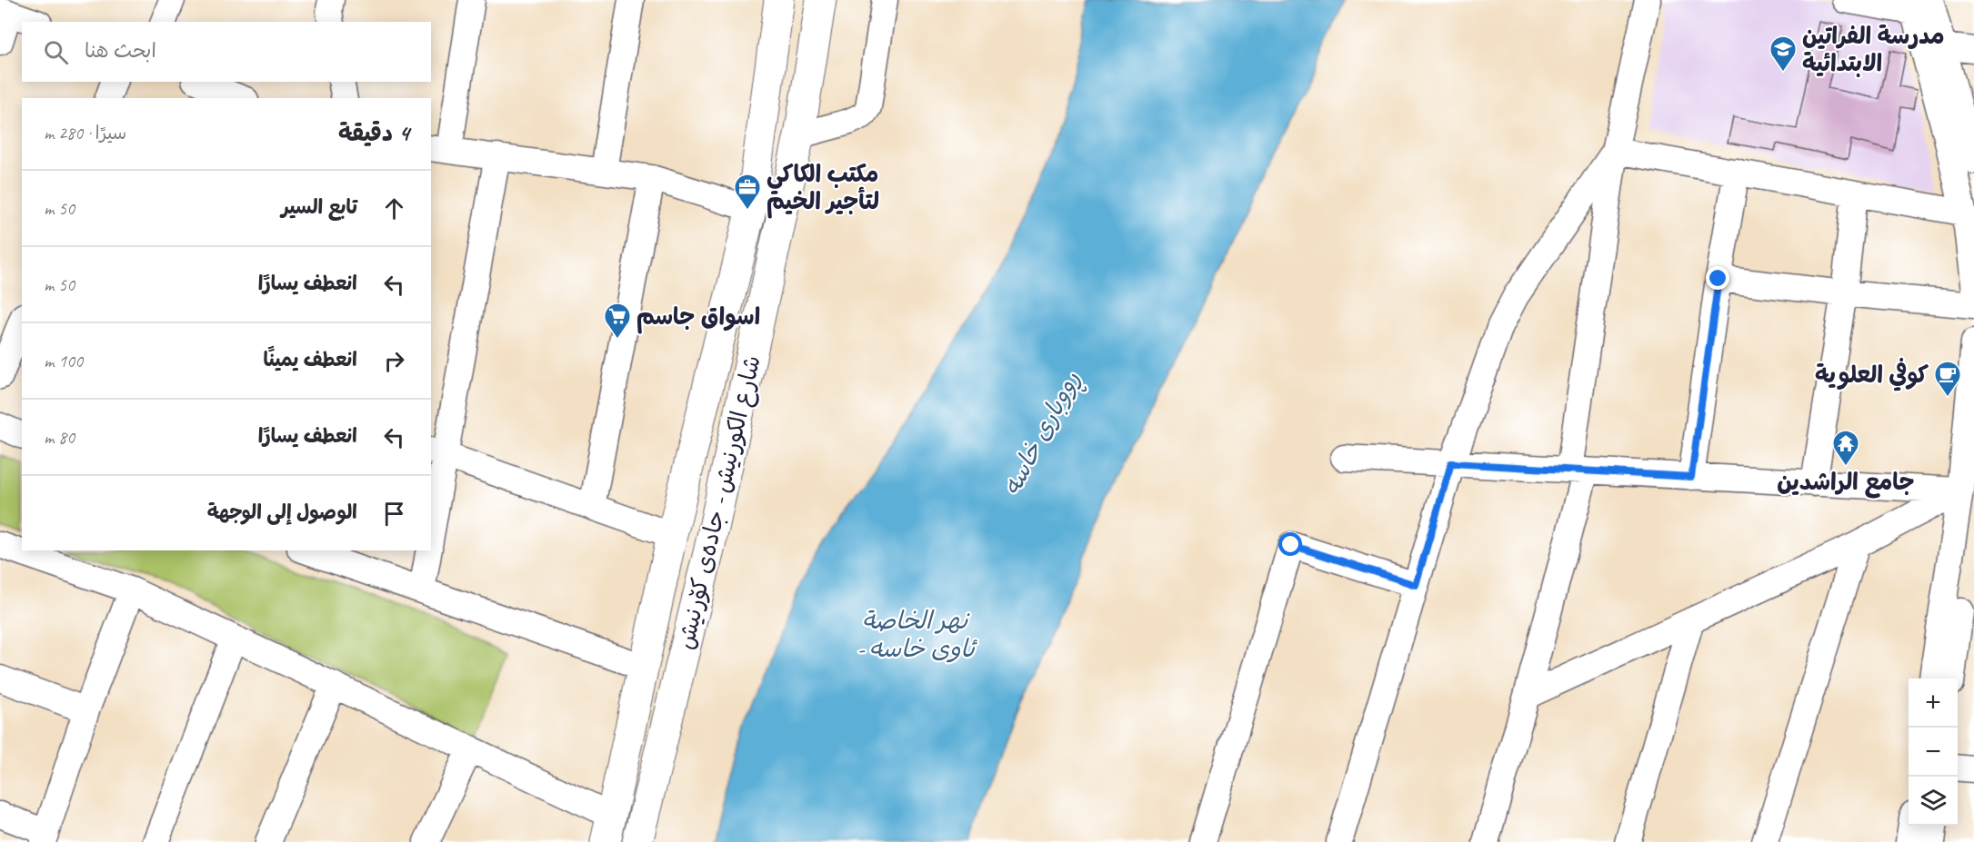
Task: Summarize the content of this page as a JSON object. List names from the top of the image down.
{
  "streets": {
    "main road": ["شارع الكورنيش - جادەی کۆرنیش"]
  },
  "water": ["ڕووباری خاسە", "نهر الخاصة - ئاوی خاسە"],
  "places": {
    "school or university": ["مدرسة الفراتين الابتدائية"],
    "office": ["مكتب الكاكي لتأجير الخيم"],
    "supermarket": ["اسواق جاسم"],
    "cafe": ["كوفي العلوية"],
    "temple": ["جامع الراشدين"]
  },
  "page": {
    "search": "ابحث هنا",
    "heading": ["4 دقيقة", "سيرًا · 280 m"],
    "list": [
      ["تابع السير", "50 m"],
      ["انعطف يسارًا", "50 m"],
      ["انعطف يمينًا", "100 m"],
      ["انعطف يسارًا", "80 m"],
      "الوصول إلى الوجهة"
    ],
    "map_buttons": ["+", "−"]
  }
}
